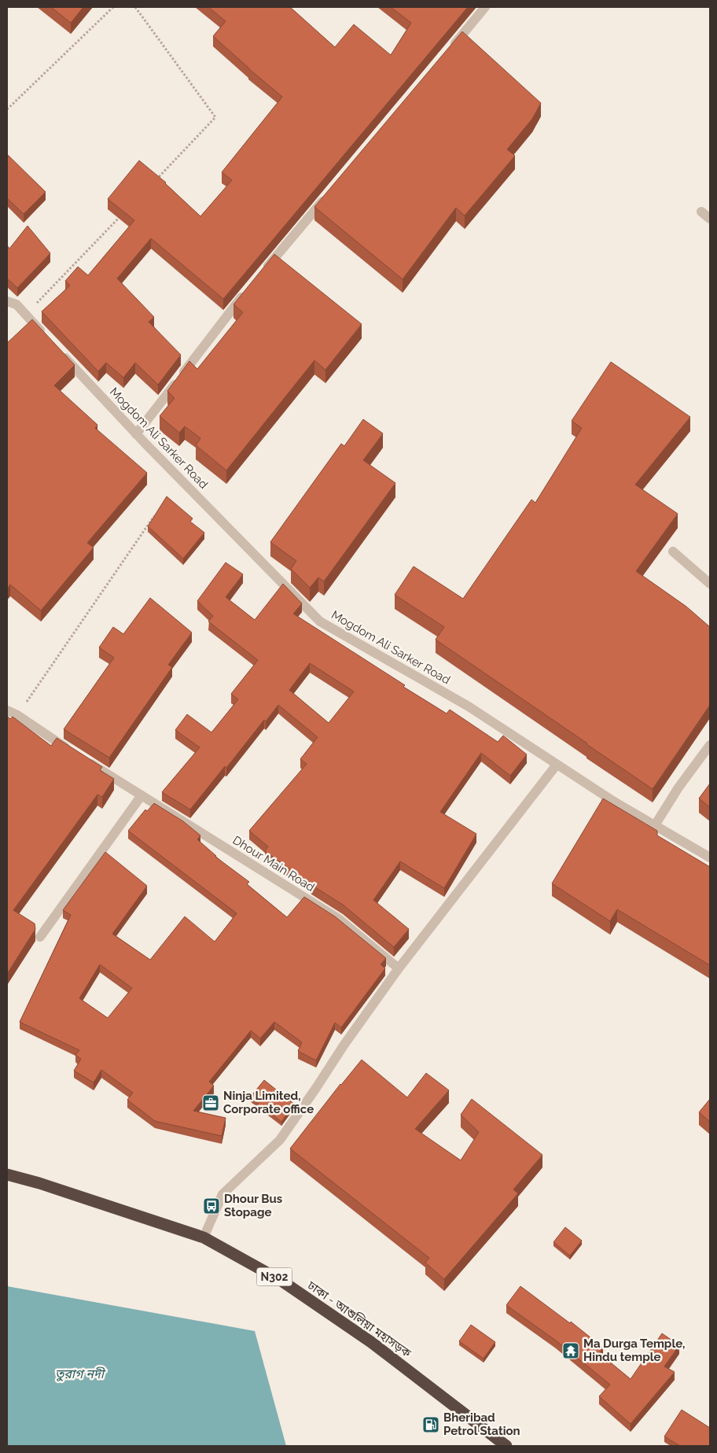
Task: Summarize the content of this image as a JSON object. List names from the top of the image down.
{
  "streets": {
    "highway": ["N302", "ঢাকা - আশুলিয়া মহাসড়ক"],
    "street": ["Mogdom Ali Sarker Road", "Dhour Main Road"]
  },
  "water": ["তুরাগ নদী"],
  "places": {
    "office": ["Ninja Limited, Corporate office"],
    "bus stop": ["Dhour Bus Stopage"],
    "temple": ["Ma Durga Temple, Hindu temple"],
    "fuel station": ["Bheribad Petrol Station"]
  }
}
